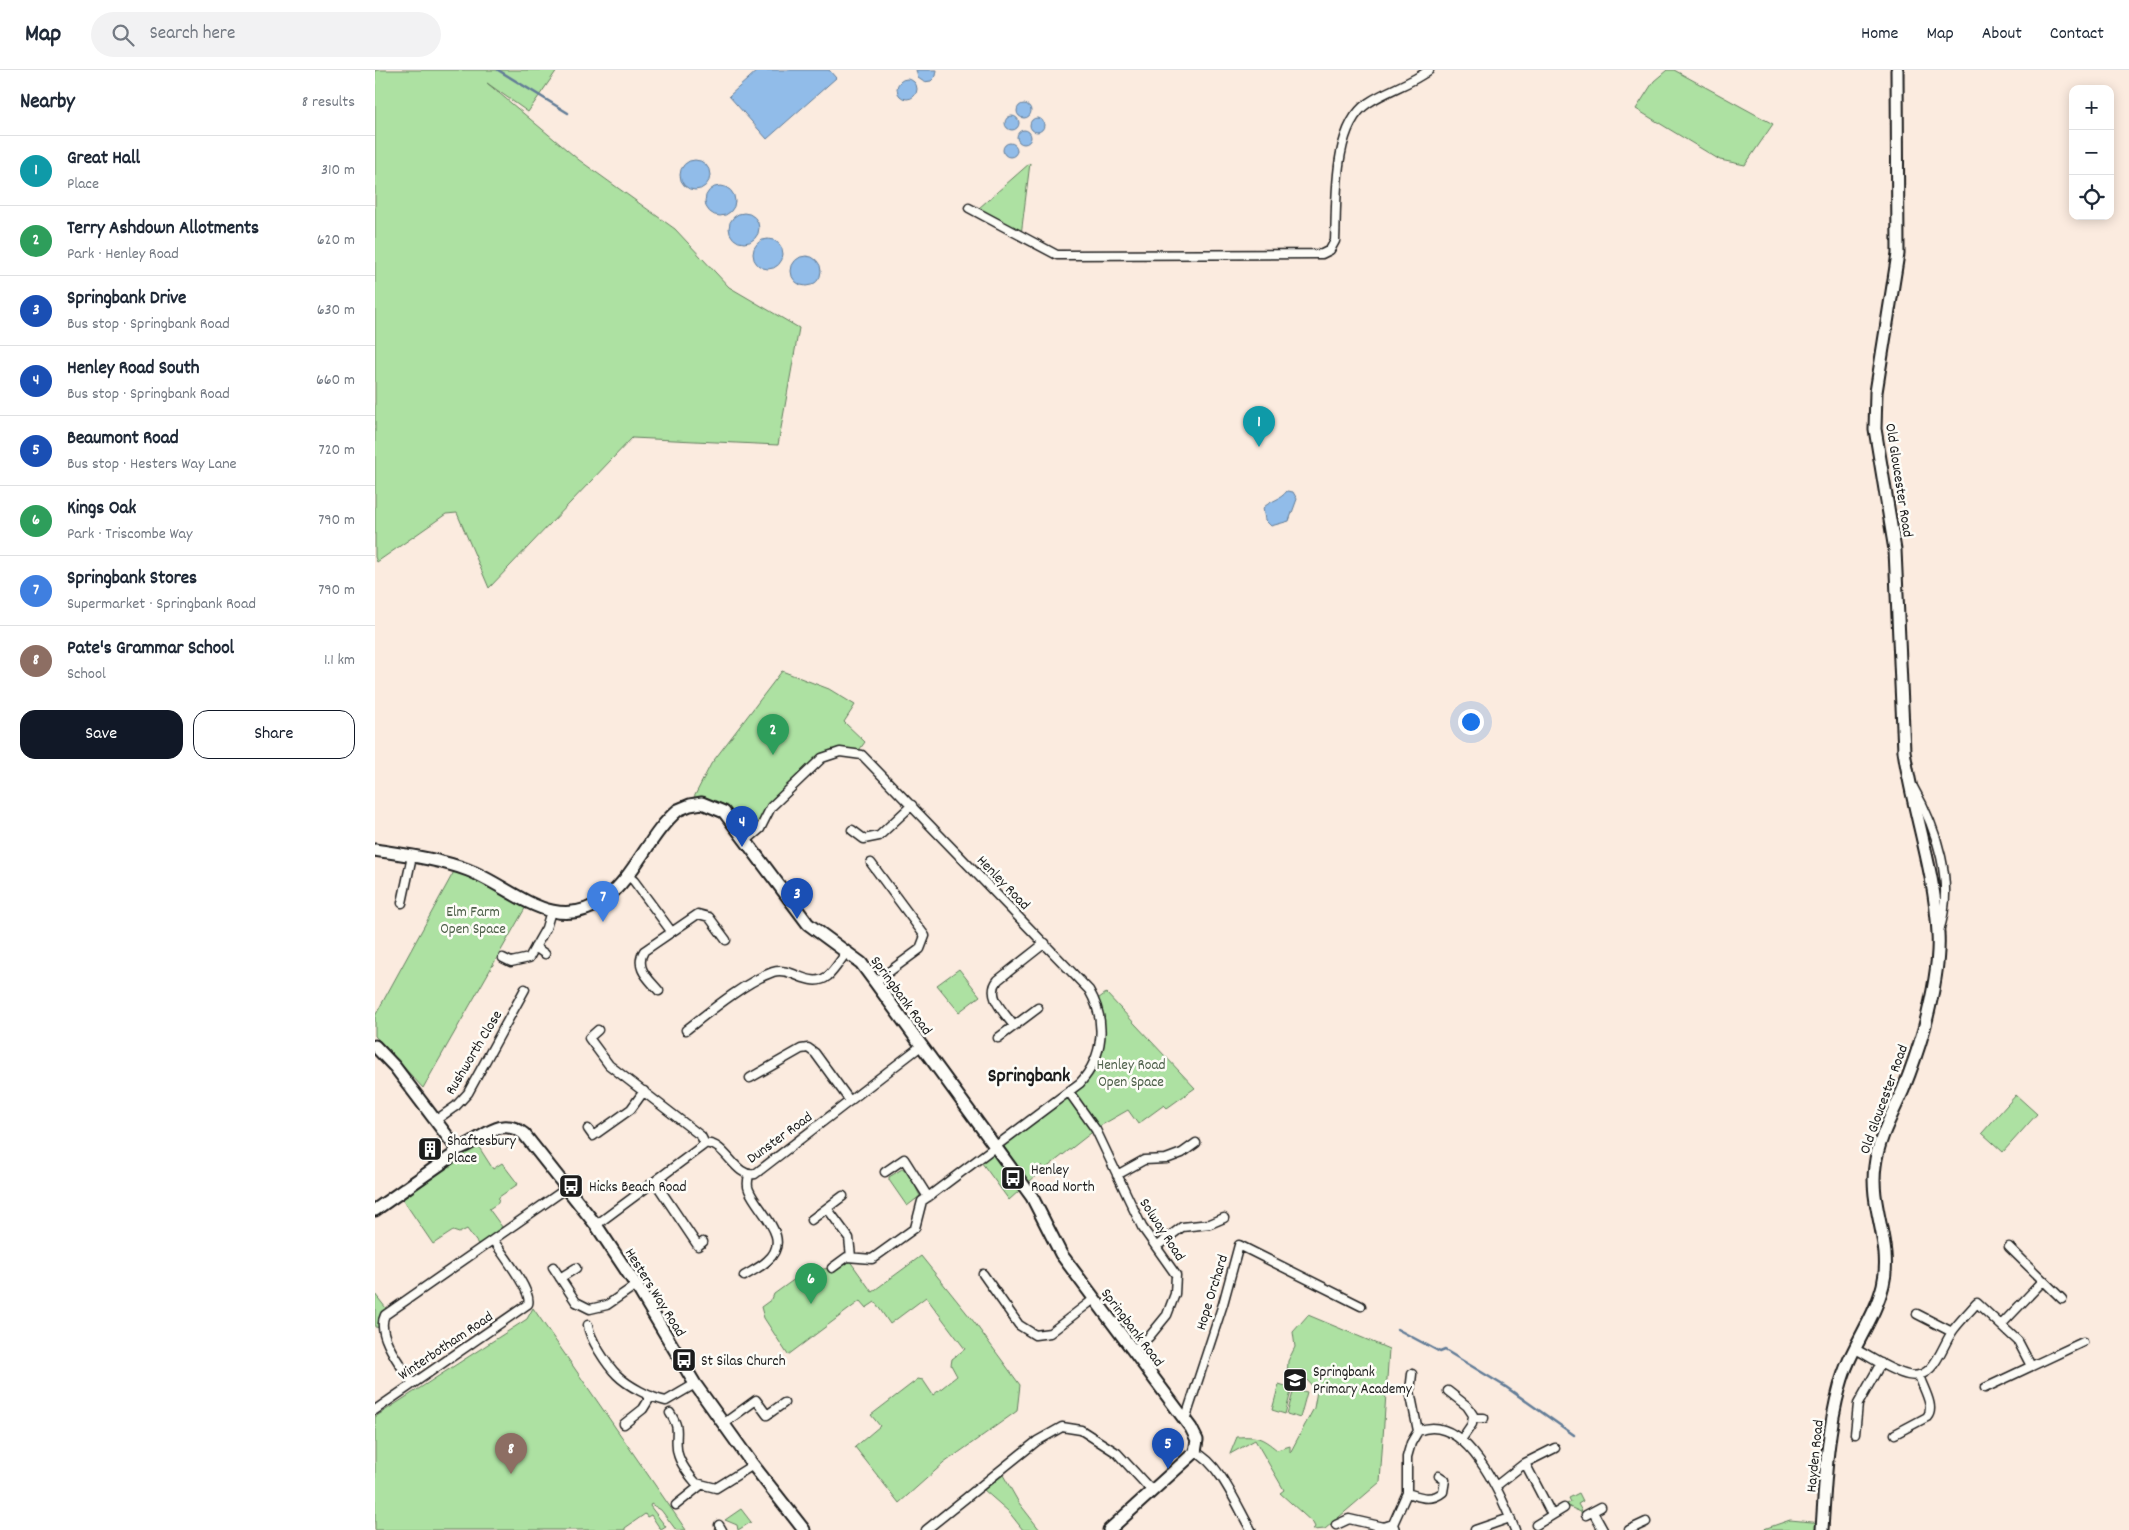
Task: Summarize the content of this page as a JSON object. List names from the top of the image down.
{
  "streets": {
    "street": [
      "Old Gloucester Road",
      "Henley Road",
      "Springbank Road",
      "Rushworth Close",
      "Dunster Road",
      "Solway Road",
      "Hesters Way Road",
      "Hope Orchard",
      "Winterbotham Road",
      "Hayden Road"
    ]
  },
  "crossings": [
    ["Old Gloucester Road", "Hayden Road"],
    ["Henley Road", "Springbank Road"],
    ["Henley Road", "Solway Road"],
    ["Springbank Road", "Dunster Road"],
    ["Springbank Road", "Solway Road"],
    ["Springbank Road", "Hope Orchard"]
  ],
  "districts": ["Springbank"],
  "parks": ["Elm Farm Open Space", "Henley Road Open Space"],
  "places": {
    "building": ["Shaftesbury Place"],
    "bus stop": ["Henley Road North", "Hicks Beach Road", "St Silas Church"],
    "school or university": ["Springbank Primary Academy"]
  },
  "page": {
    "header": "Map",
    "search": "Search here",
    "nav": [
      "Home",
      "Map",
      "About",
      "Contact"
    ],
    "heading": ["Nearby", "8 results"],
    "map_buttons": ["+", "−"],
    "list": [
      {
        "mark": "1",
        "name": "Great Hall",
        "note": "Place",
        "value": "310 m"
      },
      {
        "mark": "2",
        "name": "Terry Ashdown Allotments",
        "note": "Park · Henley Road",
        "value": "620 m"
      },
      {
        "mark": "3",
        "name": "Springbank Drive",
        "note": "Bus stop · Springbank Road",
        "value": "630 m"
      },
      {
        "mark": "4",
        "name": "Henley Road South",
        "note": "Bus stop · Springbank Road",
        "value": "660 m"
      },
      {
        "mark": "5",
        "name": "Beaumont Road",
        "note": "Bus stop · Hesters Way Lane",
        "value": "720 m"
      },
      {
        "mark": "6",
        "name": "Kings Oak",
        "note": "Park · Triscombe Way",
        "value": "790 m"
      },
      {
        "mark": "7",
        "name": "Springbank Stores",
        "note": "Supermarket · Springbank Road",
        "value": "790 m"
      },
      {
        "mark": "8",
        "name": "Pate's Grammar School",
        "note": "School",
        "value": "1.1 km"
      }
    ],
    "pins": [
      "1",
      "2",
      "4",
      "3",
      "7",
      "6",
      "5",
      "8"
    ],
    "buttons": ["Save", "Share"]
  }
}
